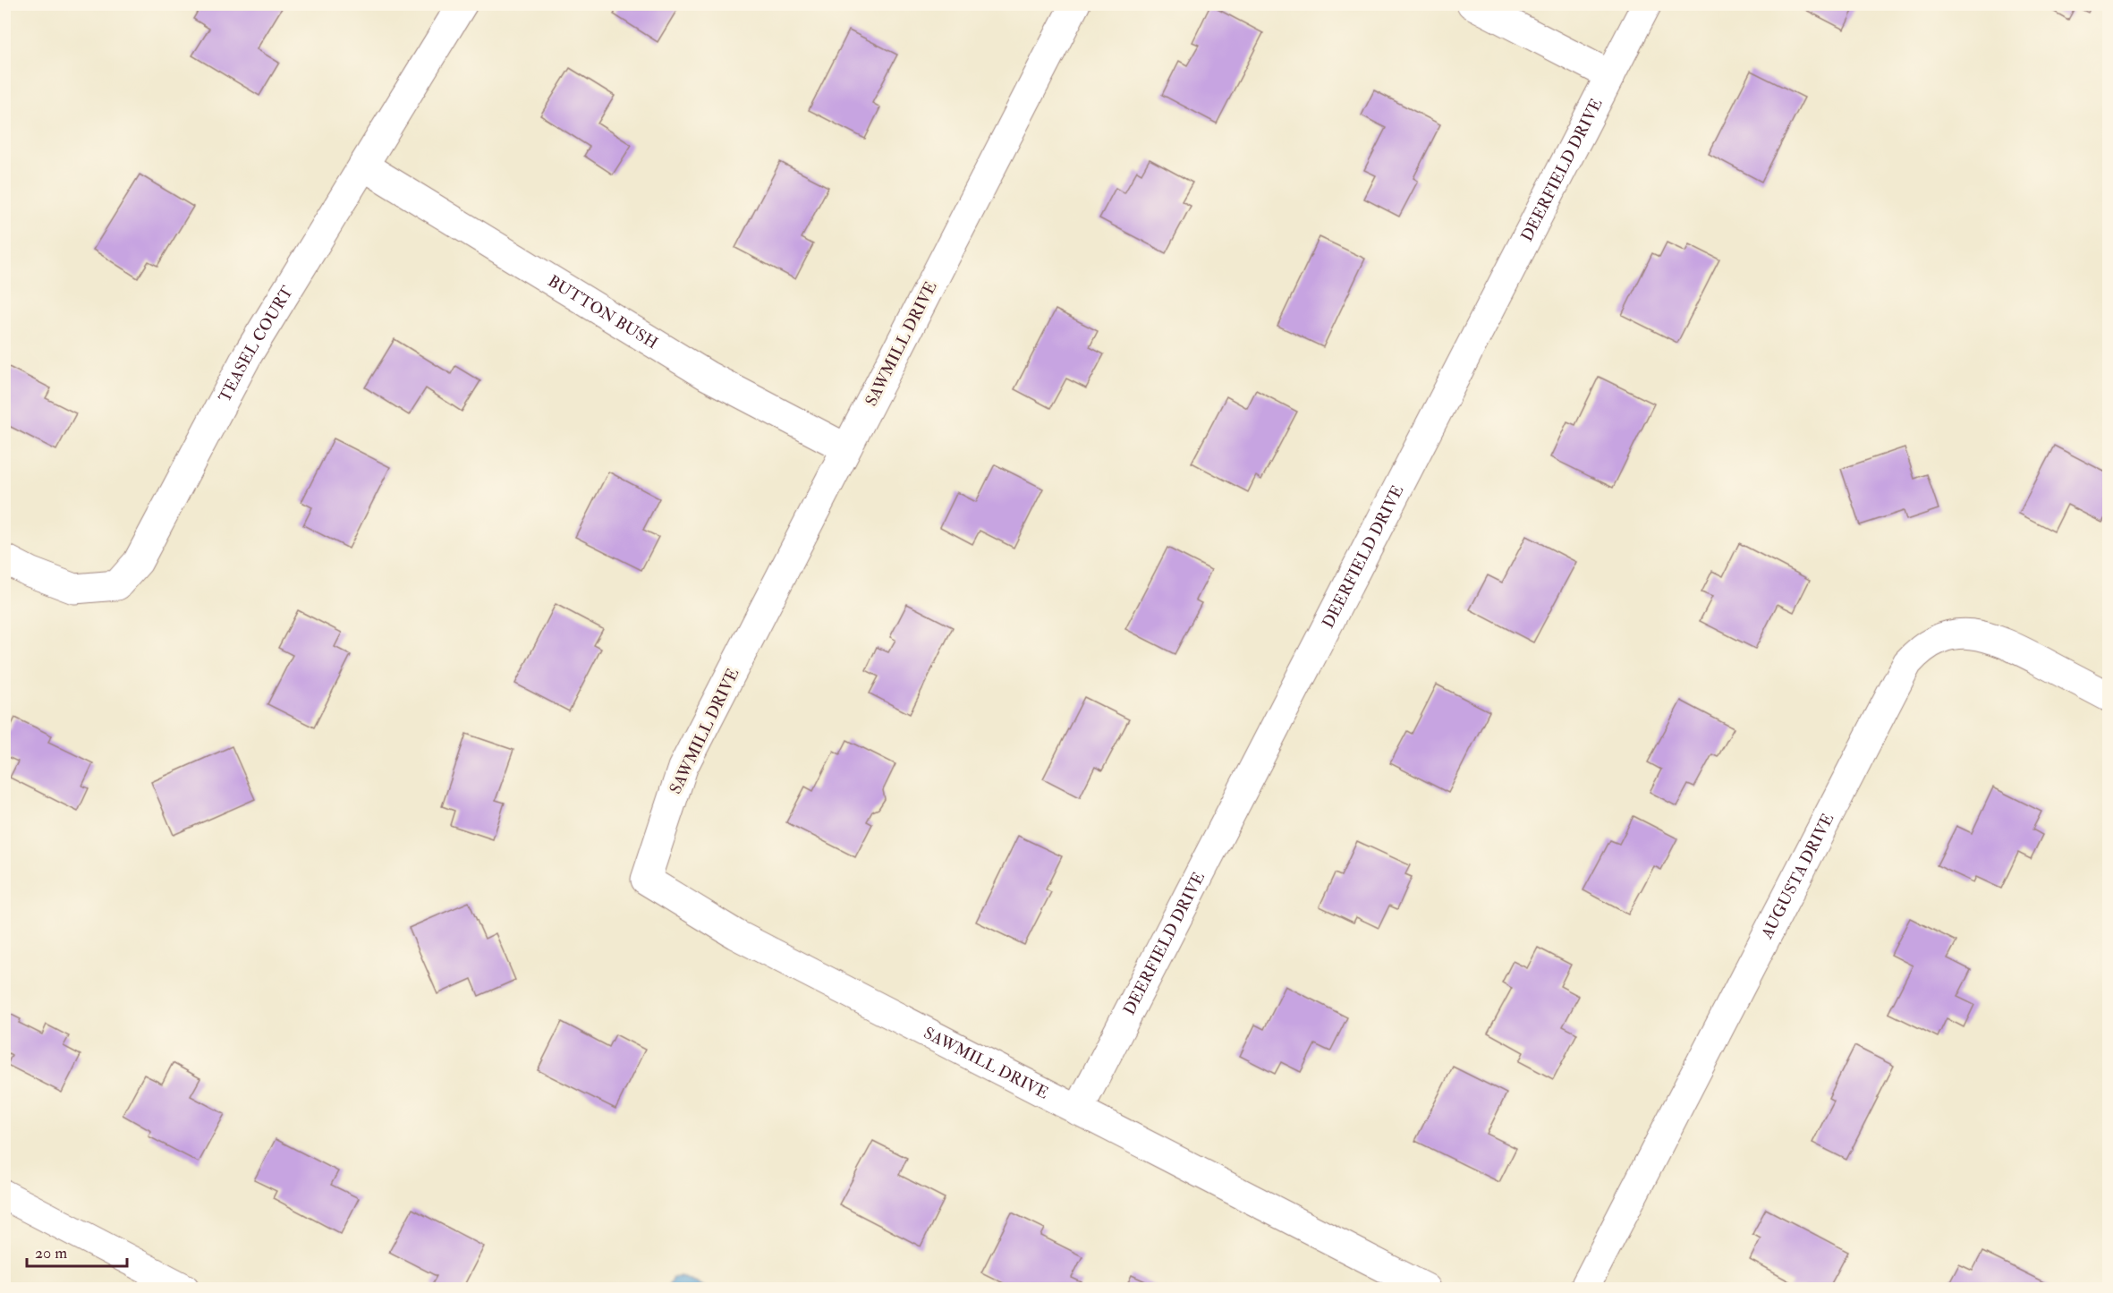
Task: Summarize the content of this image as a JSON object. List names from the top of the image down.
{
  "streets": {
    "street": [
      "DEERFIELD DRIVE",
      "BUTTON BUSH",
      "SAWMILL DRIVE",
      "TEASEL COURT",
      "AUGUSTA DRIVE"
    ]
  },
  "crossings": [
    ["DEERFIELD DRIVE", "SAWMILL DRIVE"],
    ["BUTTON BUSH", "SAWMILL DRIVE"],
    ["BUTTON BUSH", "TEASEL COURT"]
  ],
  "scale_bar": "20 m"
}
